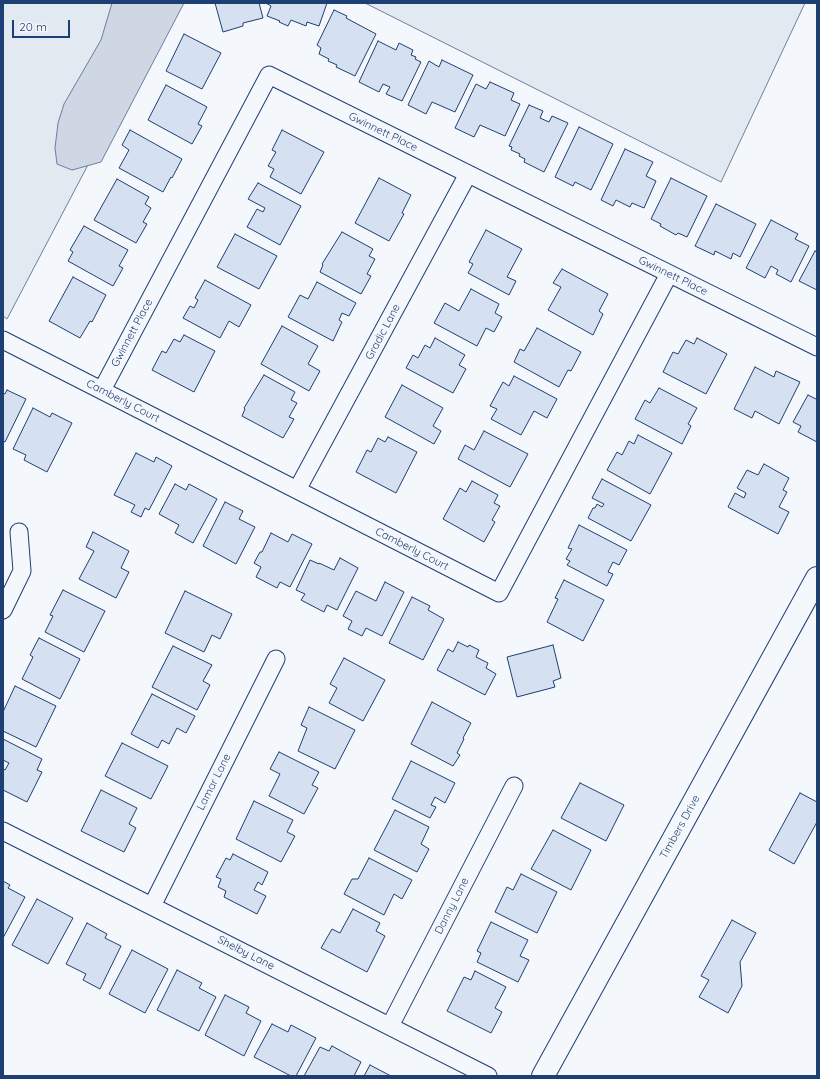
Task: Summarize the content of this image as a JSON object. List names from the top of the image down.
{
  "streets": {
    "street": [
      "Gwinnett Place",
      "Gradic Lane",
      "Camberly Court",
      "Lamar Lane",
      "Timbers Drive",
      "Danny Lane",
      "Shelby Lane"
    ]
  },
  "crossings": [
    ["Gwinnett Place", "Gradic Lane"],
    ["Gwinnett Place", "Camberly Court"],
    ["Gradic Lane", "Camberly Court"],
    ["Lamar Lane", "Shelby Lane"],
    ["Danny Lane", "Shelby Lane"]
  ],
  "scale_bar": "20 m"
}
